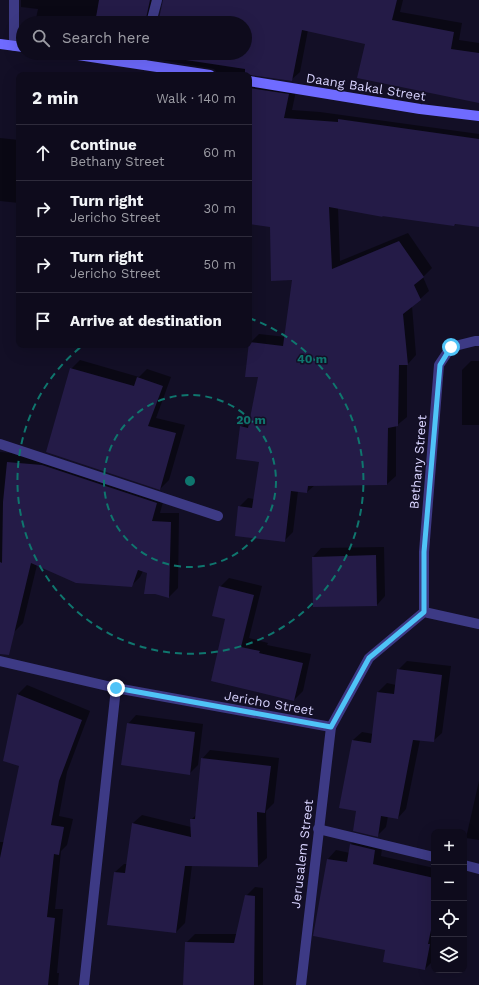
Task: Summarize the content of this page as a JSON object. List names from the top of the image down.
{
  "streets": {
    "street": [
      "Daang Bakal Street",
      "Bethany Street",
      "Jericho Street",
      "Jerusalem Street"
    ]
  },
  "crossings": [
    ["Jericho Street", "Jerusalem Street"]
  ],
  "page": {
    "search": "Search here",
    "heading": ["2 min", "Walk · 140 m"],
    "list": [
      ["Continue", "Bethany Street", "60 m"],
      ["Turn right", "Jericho Street", "30 m"],
      ["Turn right", "Jericho Street", "50 m"],
      "Arrive at destination"
    ],
    "map_buttons": ["+", "−"]
  },
  "rings": ["40 m", "20 m"]
}
